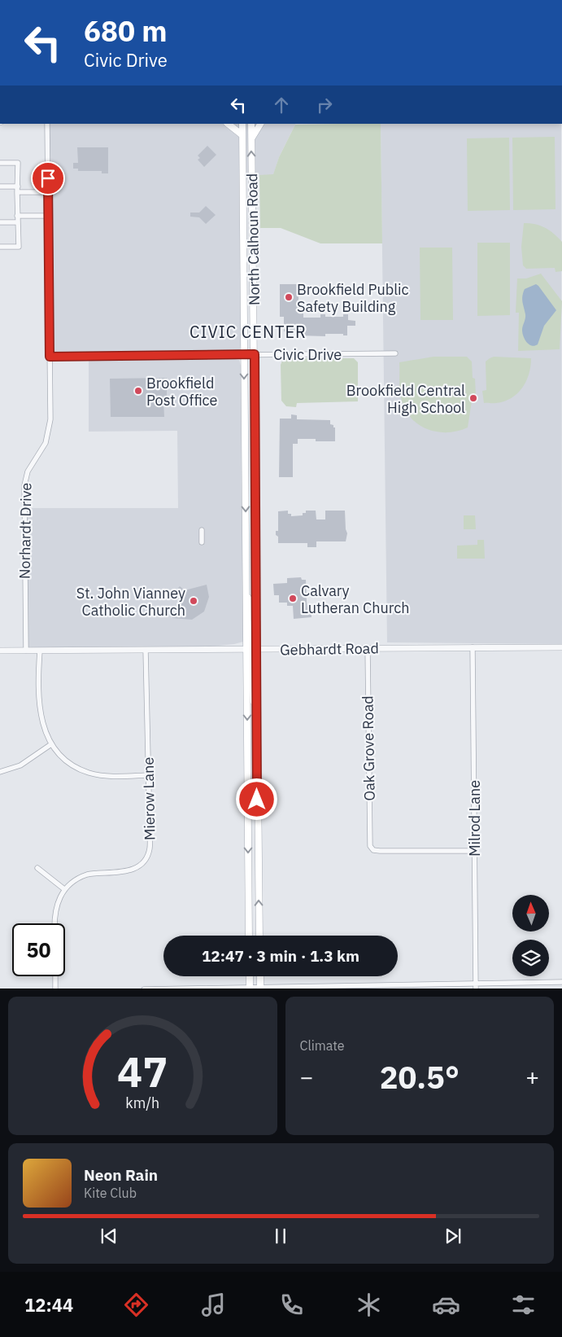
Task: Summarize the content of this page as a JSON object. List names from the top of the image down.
{
  "streets": {
    "main road": ["North Calhoun Road"],
    "street": [
      "Civic Drive",
      "Norhardt Drive",
      "Gebhardt Road",
      "Oak Grove Road",
      "Mierow Lane",
      "Milrod Lane"
    ]
  },
  "crossings": [
    ["North Calhoun Road", "Civic Drive"],
    ["North Calhoun Road", "Gebhardt Road"],
    ["Civic Drive", "Norhardt Drive"],
    ["Norhardt Drive", "Gebhardt Road"],
    ["Gebhardt Road", "Oak Grove Road"],
    ["Gebhardt Road", "Mierow Lane"],
    ["Gebhardt Road", "Milrod Lane"],
    ["Oak Grove Road", "Milrod Lane"]
  ],
  "districts": ["CIVIC CENTER"],
  "places": [
    "Brookfield Public Safety Building",
    "Brookfield Post Office",
    "Brookfield Central High School",
    "Calvary Lutheran Church",
    "St. John Vianney Catholic Church"
  ],
  "north": "top",
  "page": {
    "turn": ["680 m", "Civic Drive"],
    "limit": "50",
    "trip": "12:47 · 3 min · 1.3 km",
    "tile": "Climate",
    "heat": ["−", "20.5°", "+"],
    "song": ["Neon Rain", "Kite Club"],
    "tabs": "12:44",
    "gauge": ["47", "km/h"]
  }
}
